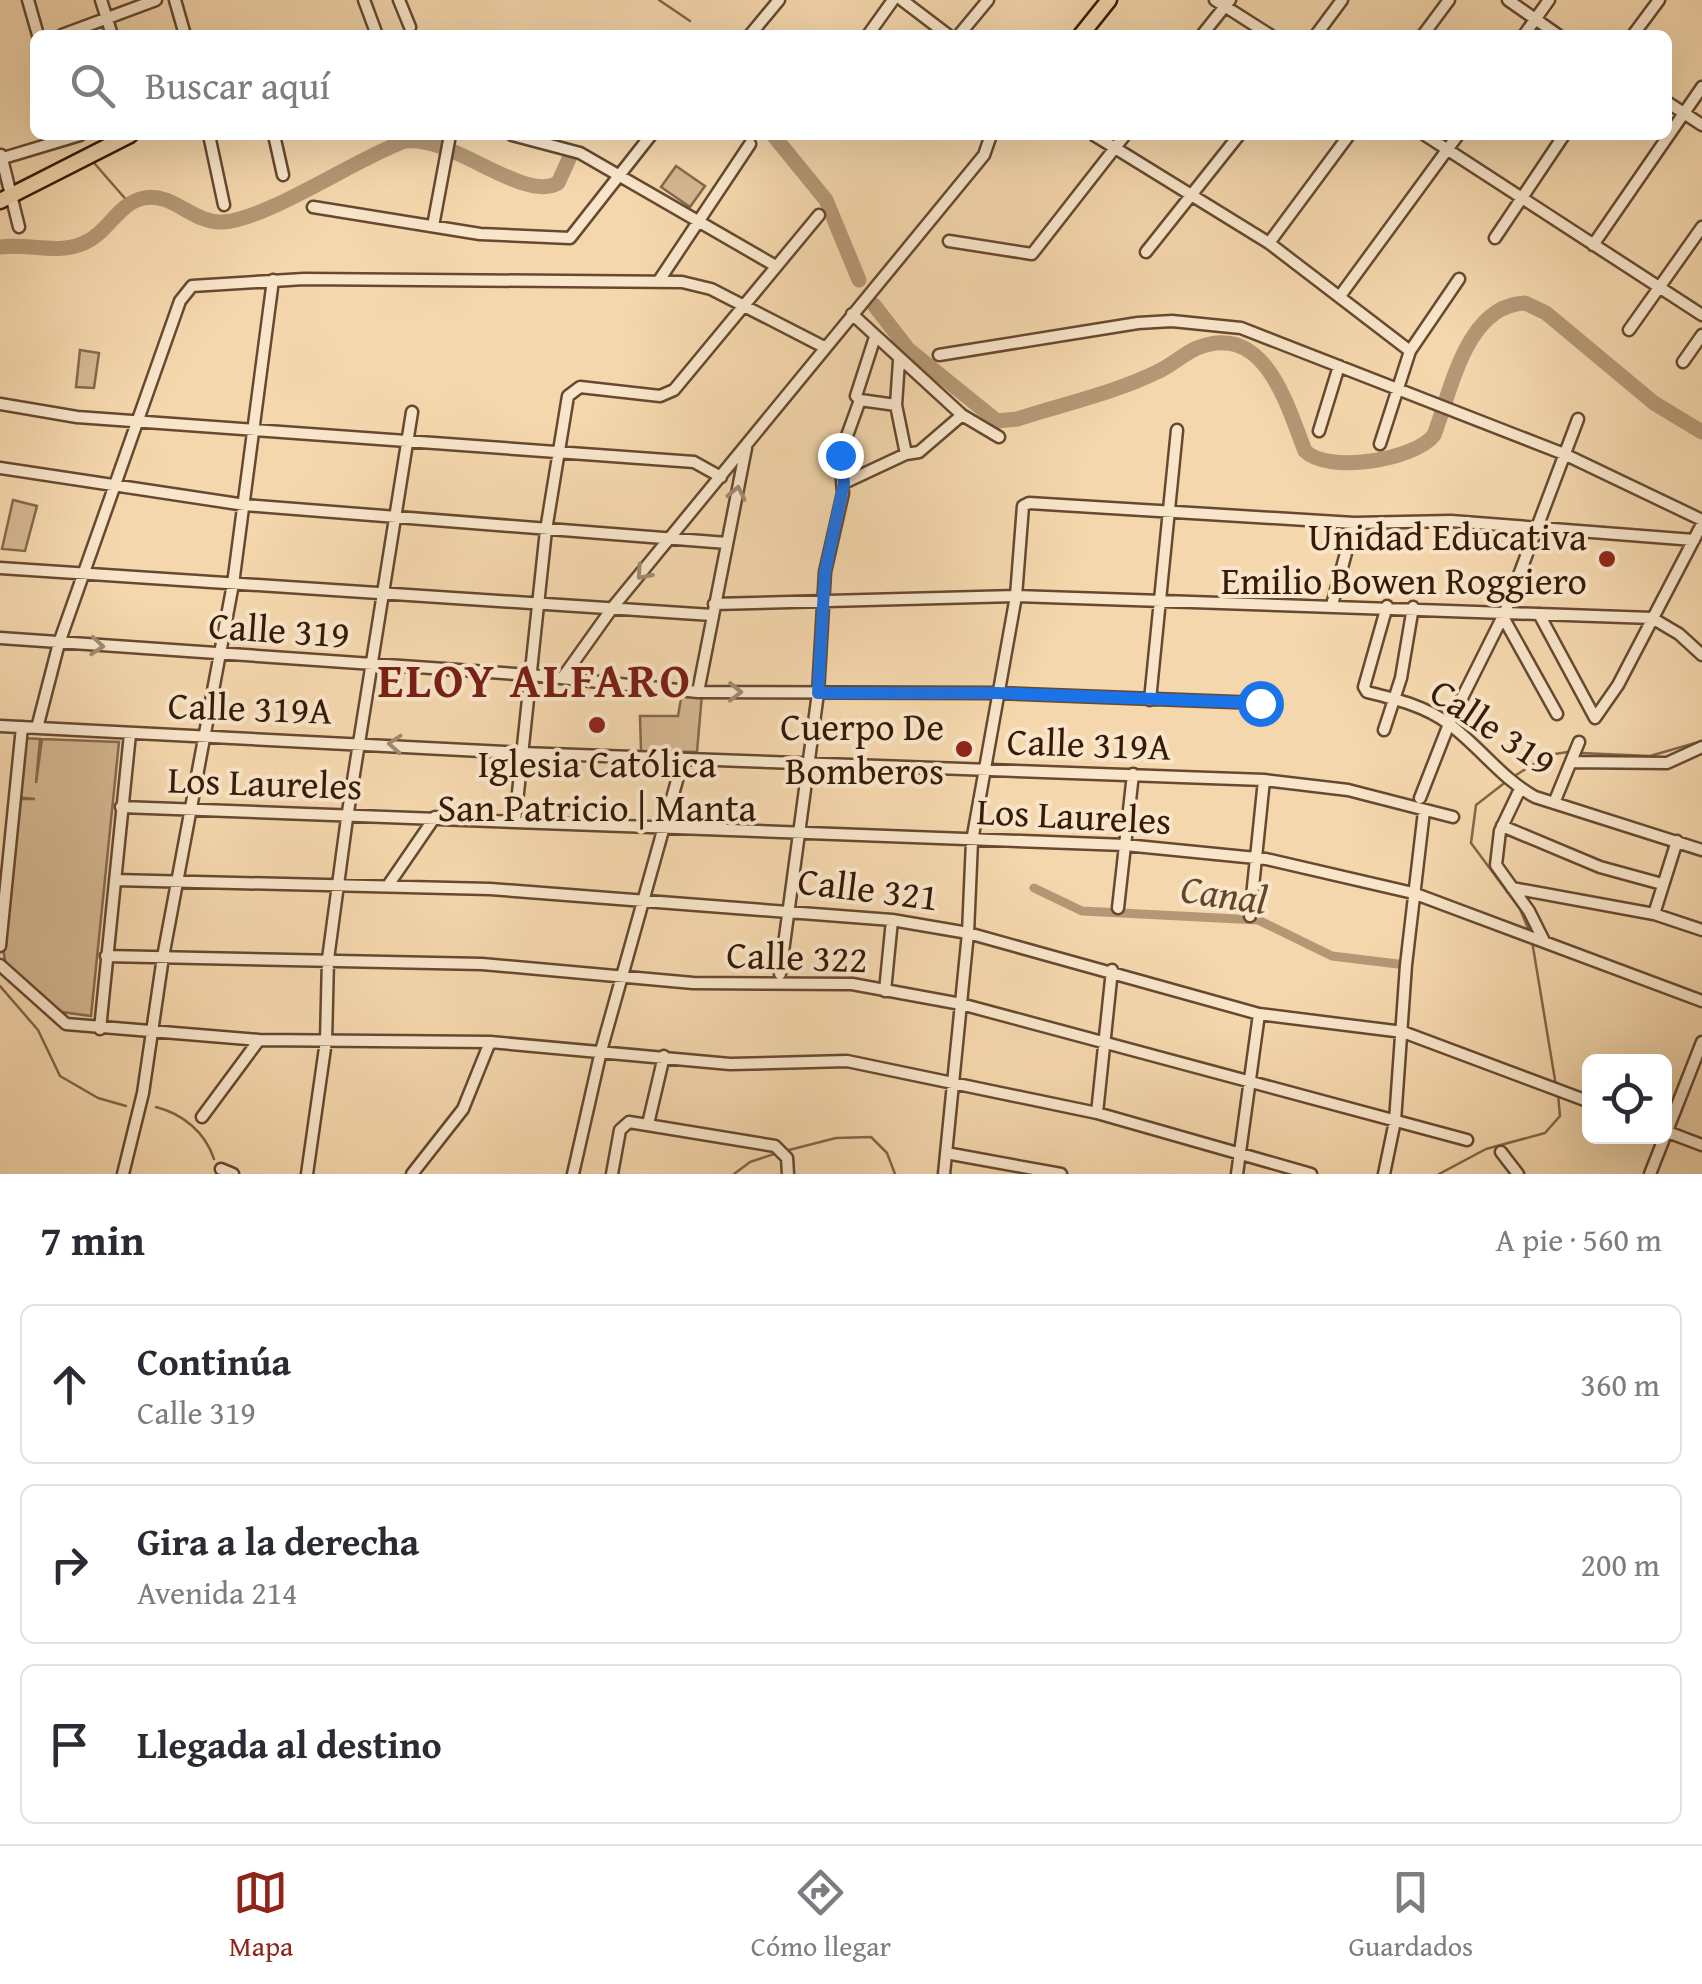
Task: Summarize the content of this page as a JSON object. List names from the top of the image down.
{
  "streets": {
    "street": [
      "Calle 319",
      "Calle 319A",
      "Los Laureles",
      "Calle 321",
      "Calle 322"
    ]
  },
  "districts": ["ELOY ALFARO"],
  "water": ["Canal"],
  "places": ["Unidad Educativa Emilio Bowen Roggiero", "Iglesia Católica San Patricio | Manta", "Cuerpo De Bomberos"],
  "page": {
    "search": "Buscar aquí",
    "heading": ["7 min", "A pie · 560 m"],
    "list": [
      ["Continúa", "Calle 319", "360 m"],
      ["Gira a la derecha", "Avenida 214", "200 m"],
      "Llegada al destino"
    ],
    "nav": ["Mapa", "Cómo llegar", "Guardados"]
  }
}
